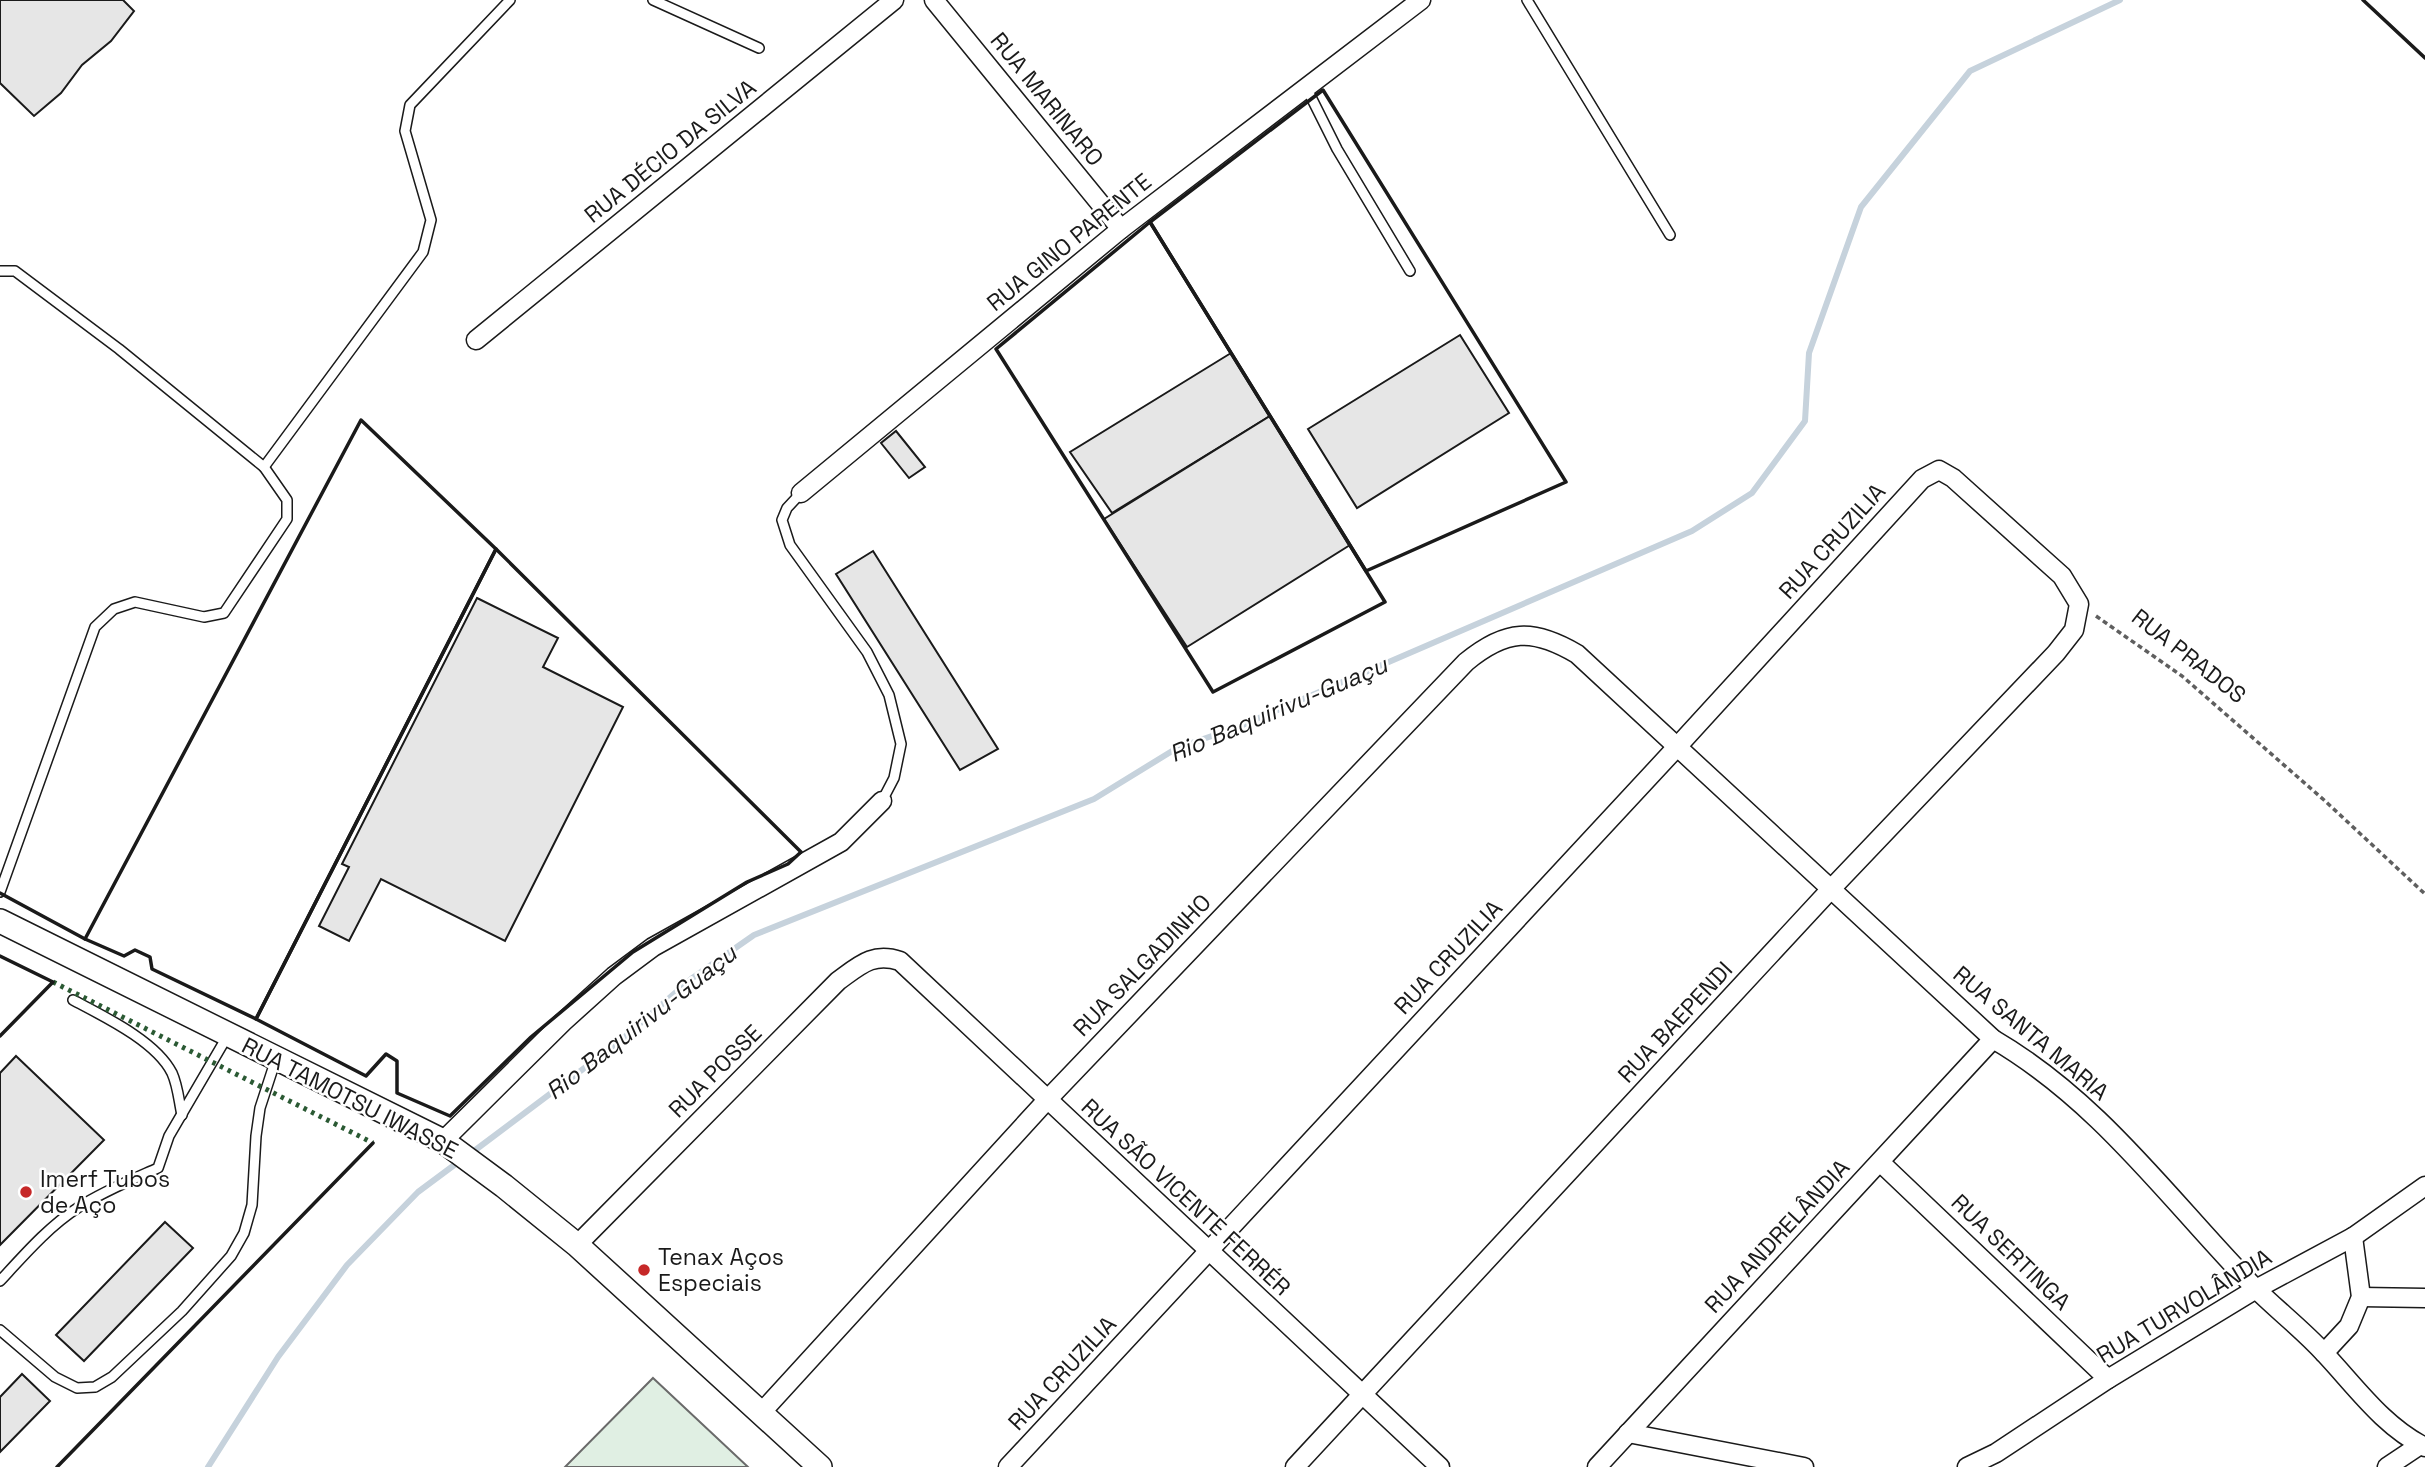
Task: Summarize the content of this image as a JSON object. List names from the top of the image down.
{
  "streets": {
    "street": [
      "RUA MARINARO",
      "RUA DÉCIO DA SILVA",
      "RUA GINO PARENTE",
      "RUA CRUZILIA",
      "RUA SALGADINHO",
      "RUA BAEPENDI",
      "RUA SANTA MARIA",
      "RUA POSSE",
      "RUA TAMOTSU IWASSE",
      "RUA SÃO VICENTE FERRÉR",
      "RUA ANDRELÂNDIA",
      "RUA SERTINGA",
      "RUA TURVOLÂNDIA"
    ],
    "path": ["RUA PRADOS"]
  },
  "crossings": [
    ["RUA MARINARO", "RUA GINO PARENTE"],
    ["RUA CRUZILIA", "RUA PRADOS"],
    ["RUA CRUZILIA", "RUA BAEPENDI"],
    ["RUA CRUZILIA", "RUA SANTA MARIA"],
    ["RUA CRUZILIA", "RUA SÃO VICENTE FERRÉR"],
    ["RUA PRADOS", "RUA BAEPENDI"],
    ["RUA SALGADINHO", "RUA SANTA MARIA"],
    ["RUA SALGADINHO", "RUA TAMOTSU IWASSE"],
    ["RUA SALGADINHO", "RUA SÃO VICENTE FERRÉR"],
    ["RUA BAEPENDI", "RUA SANTA MARIA"],
    ["RUA BAEPENDI", "RUA SÃO VICENTE FERRÉR"],
    ["RUA SANTA MARIA", "RUA ANDRELÂNDIA"],
    ["RUA SANTA MARIA", "RUA TURVOLÂNDIA"],
    ["RUA POSSE", "RUA TAMOTSU IWASSE"],
    ["RUA POSSE", "RUA SÃO VICENTE FERRÉR"],
    ["RUA ANDRELÂNDIA", "RUA SERTINGA"],
    ["RUA SERTINGA", "RUA TURVOLÂNDIA"]
  ],
  "water": ["Rio Baquirivu-Guaçu"],
  "places": ["Imerf Tubos de Aço", "Tenax Aços Especiais"]
}
